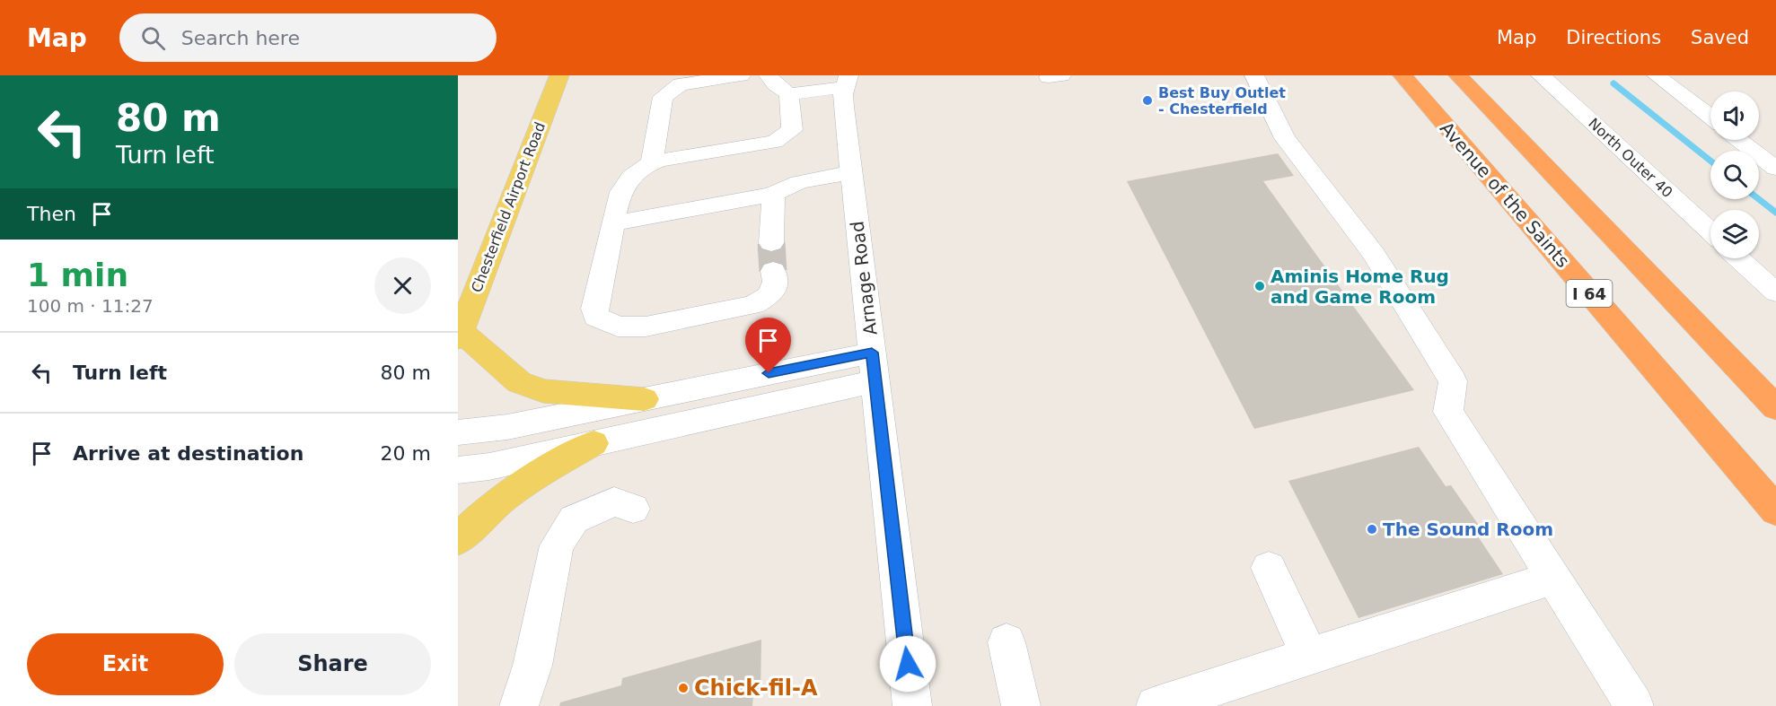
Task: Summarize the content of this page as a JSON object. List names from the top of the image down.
{
  "streets": {
    "highway": ["Avenue of the Saints", "I 64"],
    "main road": ["Chesterfield Airport Road"],
    "street": ["North Outer 40", "Arnage Road"]
  },
  "places": [
    "Best Buy Outlet - Chesterfield",
    "Aminis Home Rug and Game Room",
    "The Sound Room",
    "Chick-fil-A"
  ],
  "page": {
    "header": "Map",
    "search": "Search here",
    "nav": ["Map", "Directions", "Saved"],
    "turn": ["80 m", "Turn left"],
    "then": "Then",
    "heading": ["1 min", "100 m · 11:27"],
    "list": [
      {
        "name": "Turn left",
        "value": "80 m"
      },
      {
        "name": "Arrive at destination",
        "value": "20 m"
      }
    ],
    "buttons": ["Exit", "Share"]
  }
}
